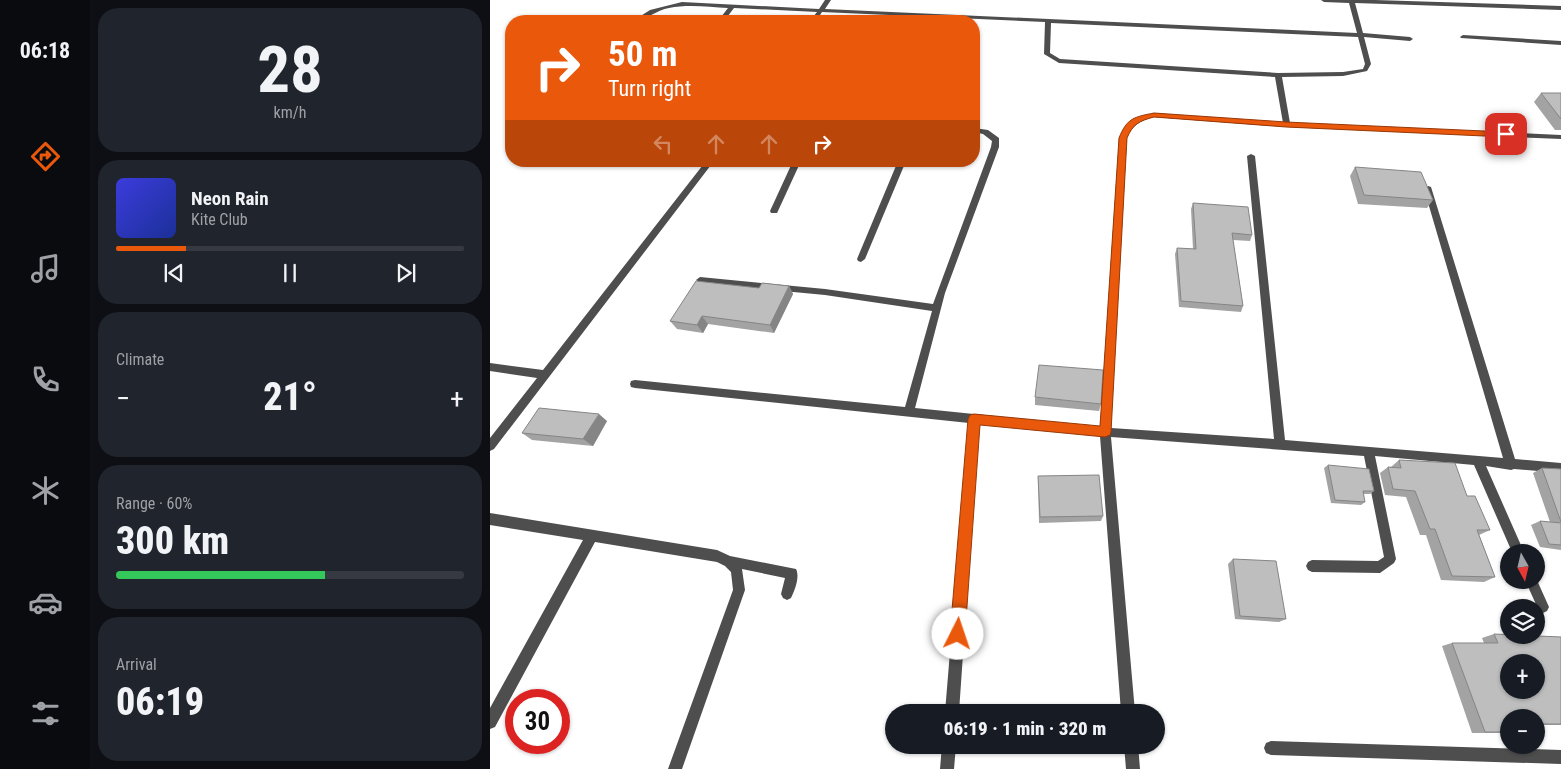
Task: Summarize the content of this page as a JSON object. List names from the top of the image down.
{
  "north": "bottom",
  "page": {
    "tabs": "06:18",
    "tile": [
      ["28", "km/h"],
      "Climate",
      ["Range · 60%", "300 km"],
      ["Arrival", "06:19"]
    ],
    "turn": ["50 m", "Turn right"],
    "song": ["Neon Rain", "Kite Club"],
    "heat": ["−", "21°", "+"],
    "map_buttons": ["+", "−"],
    "limit": "30",
    "trip": "06:19 · 1 min · 320 m"
  }
}
